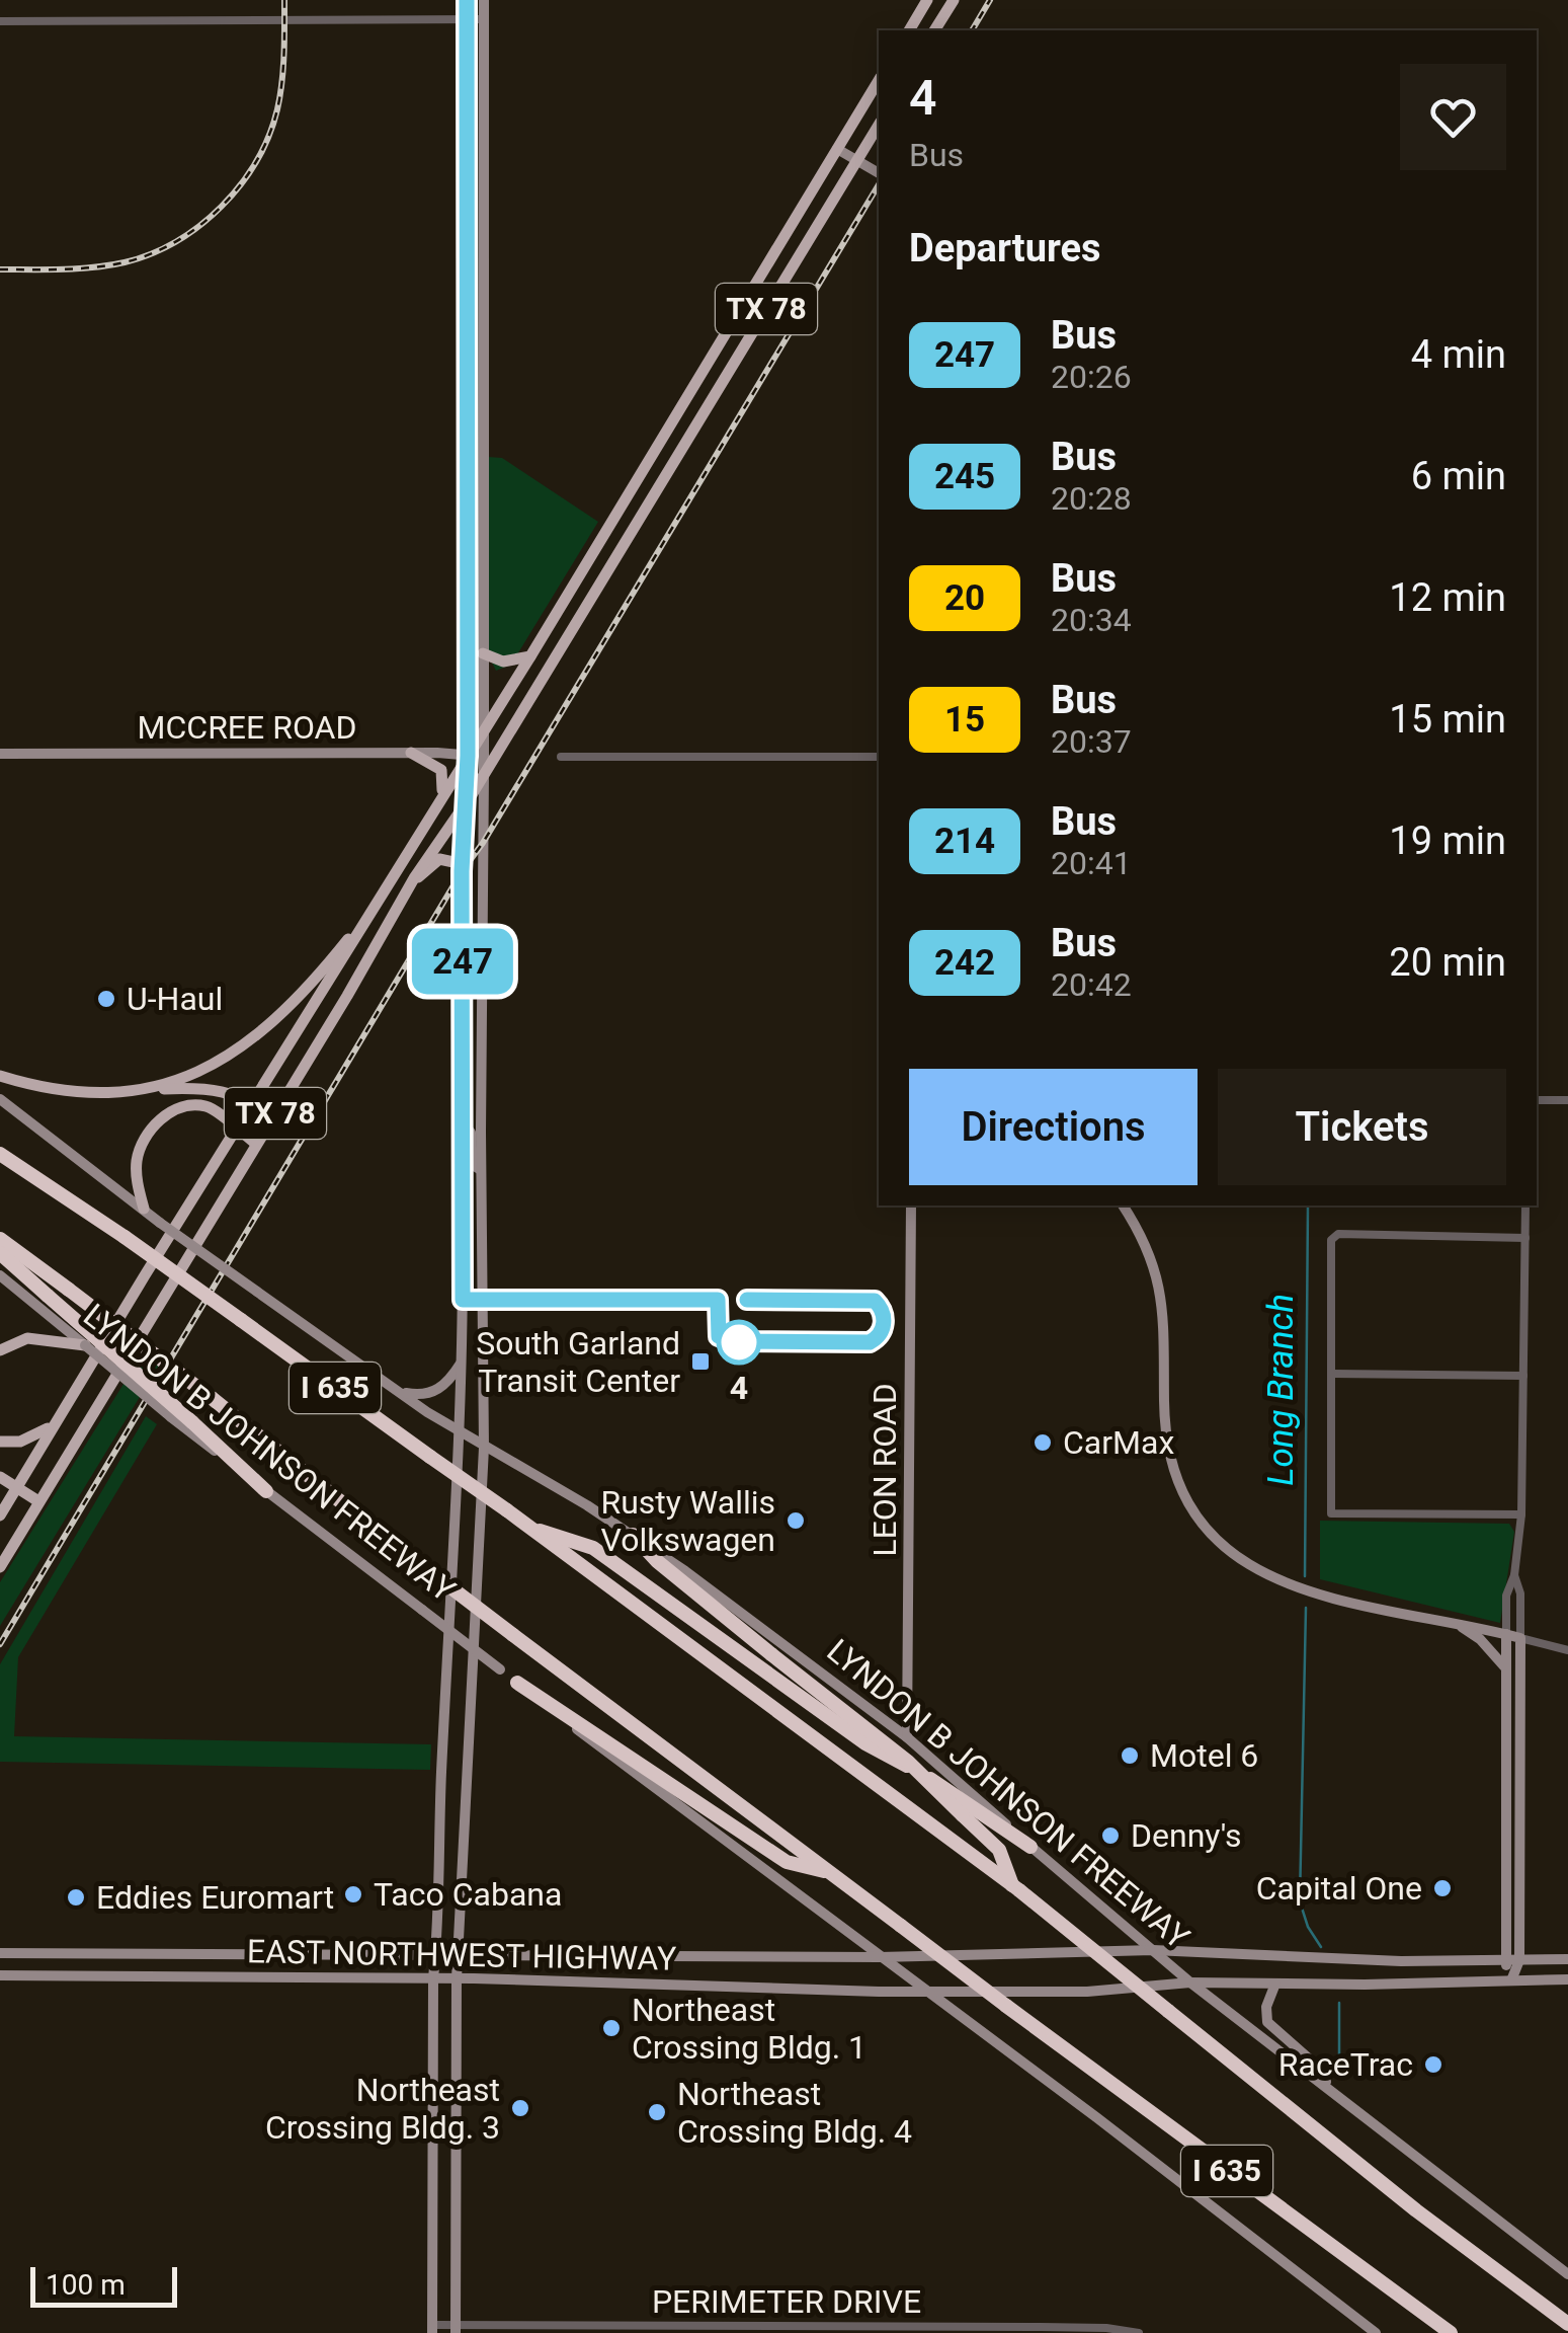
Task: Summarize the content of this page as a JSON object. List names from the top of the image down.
{
  "streets": {
    "highway": ["I 635", "LYNDON B JOHNSON FREEWAY"],
    "main road": [
      "TX 78",
      "MCCREE ROAD",
      "LEON ROAD",
      "EAST NORTHWEST HIGHWAY"
    ],
    "street": ["PERIMETER DRIVE"]
  },
  "crossings": [
    ["TX 78", "MCCREE ROAD"],
    ["LYNDON B JOHNSON FREEWAY", "LEON ROAD"],
    ["LYNDON B JOHNSON FREEWAY", "EAST NORTHWEST HIGHWAY"]
  ],
  "water": ["Long Branch"],
  "places": {
    "other": [
      "U-Haul",
      "4",
      "CarMax",
      "Rusty Wallis Volkswagen",
      "Motel 6",
      "Denny's",
      "Capital One",
      "Taco Cabana",
      "Eddies Euromart",
      "Northeast Crossing Bldg. 1",
      "RaceTrac",
      "Northeast Crossing Bldg. 3",
      "Northeast Crossing Bldg. 4"
    ],
    "transit": ["South Garland Transit Center"]
  },
  "lines": ["bus line 247"],
  "scale_bar": "100 m",
  "page": {
    "on_map": "247",
    "heading": [
      ["4", "Bus"],
      "Departures"
    ],
    "list": [
      {
        "mark": "247",
        "name": "Bus",
        "note": "20:26",
        "value": "4 min"
      },
      {
        "mark": "245",
        "name": "Bus",
        "note": "20:28",
        "value": "6 min"
      },
      {
        "mark": "20",
        "name": "Bus",
        "note": "20:34",
        "value": "12 min"
      },
      {
        "mark": "15",
        "name": "Bus",
        "note": "20:37",
        "value": "15 min"
      },
      {
        "mark": "214",
        "name": "Bus",
        "note": "20:41",
        "value": "19 min"
      },
      {
        "mark": "242",
        "name": "Bus",
        "note": "20:42",
        "value": "20 min"
      }
    ],
    "buttons": ["Directions", "Tickets"],
    "scale": "100 m"
  }
}
